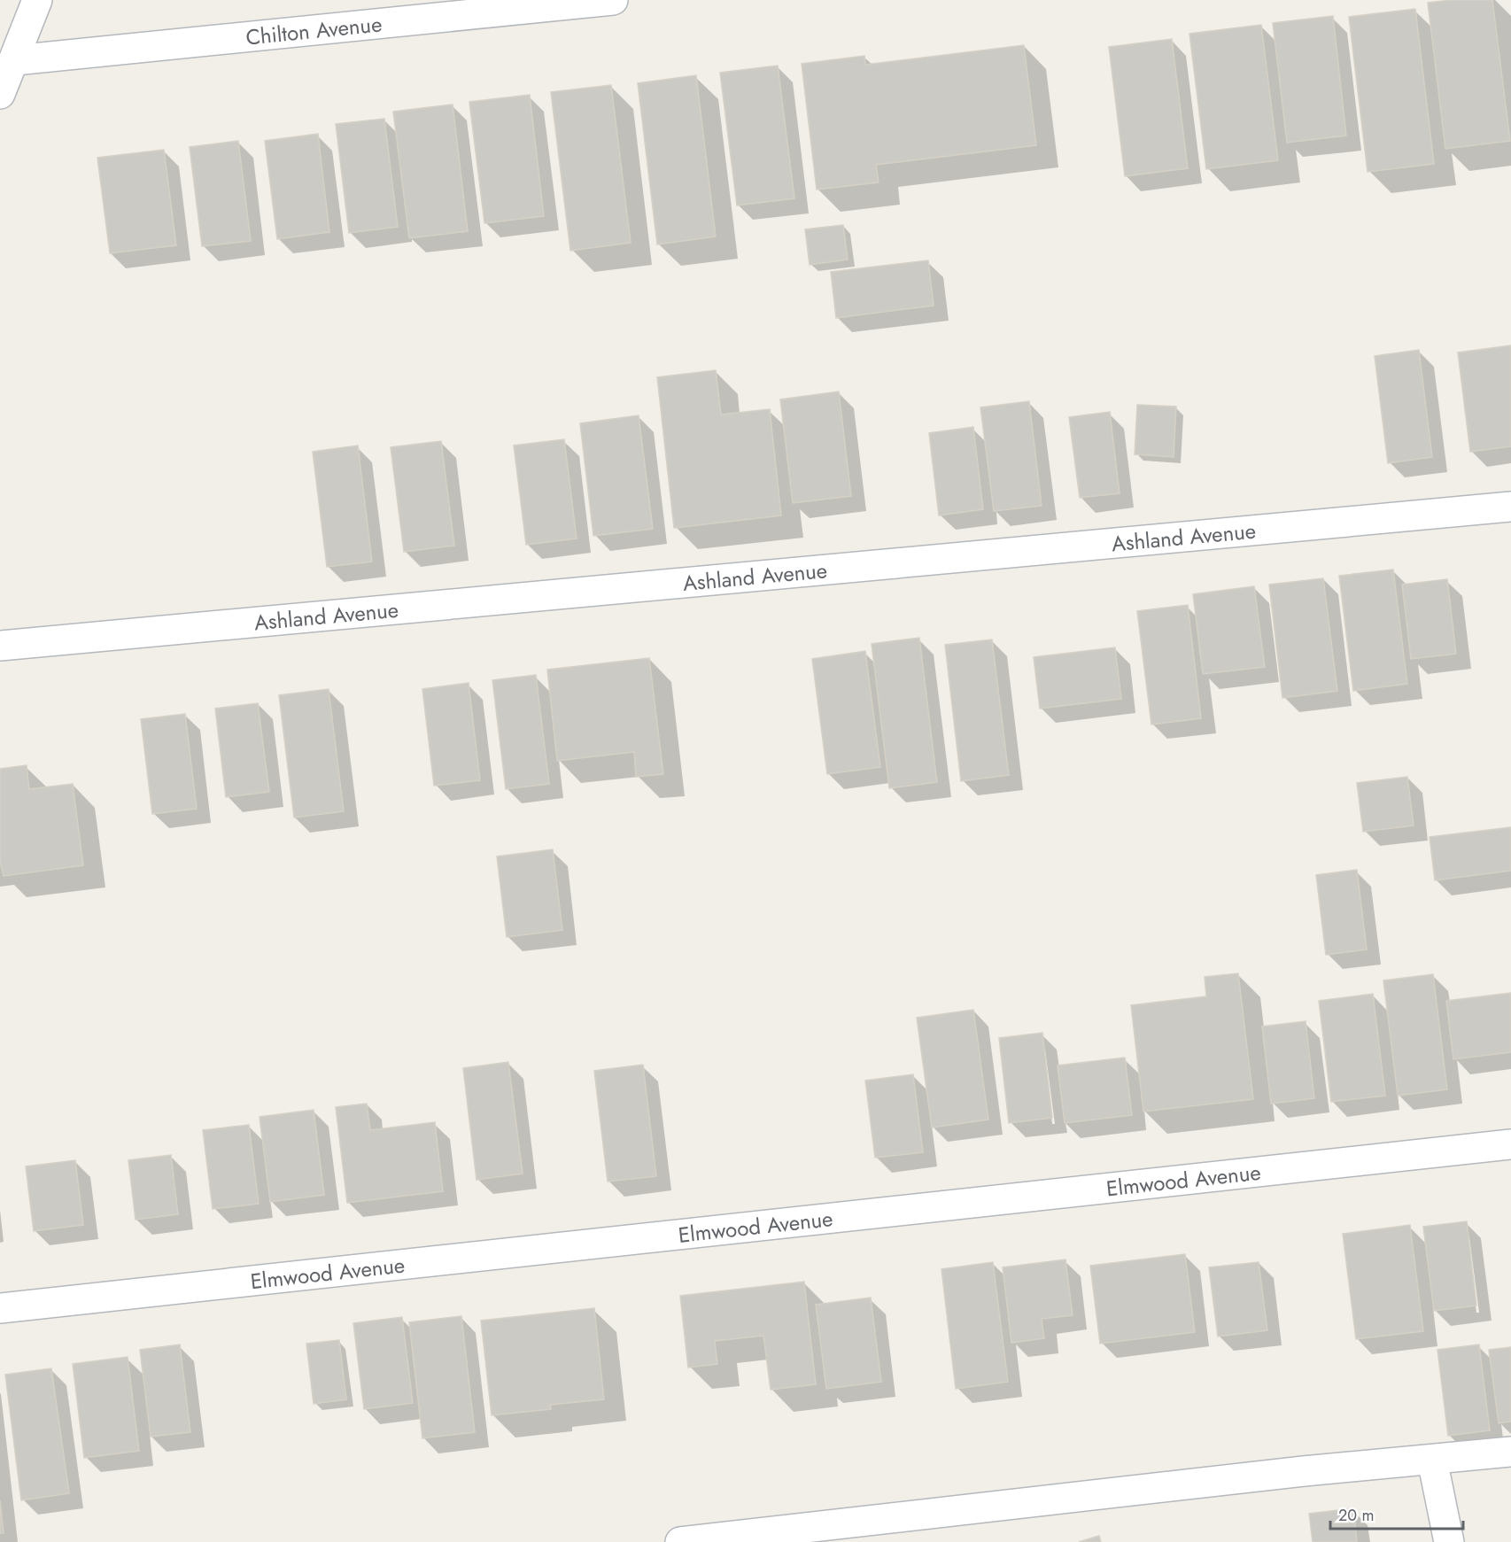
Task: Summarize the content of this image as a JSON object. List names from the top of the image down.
{
  "streets": {
    "street": ["Chilton Avenue", "Ashland Avenue", "Elmwood Avenue"]
  },
  "scale_bar": "20 m"
}
